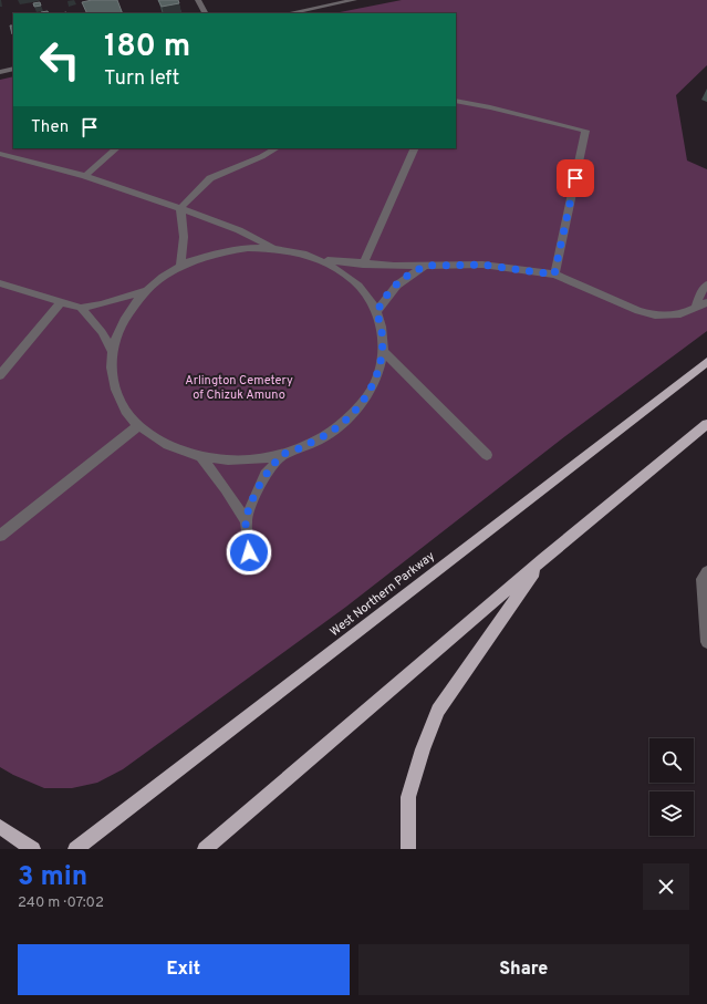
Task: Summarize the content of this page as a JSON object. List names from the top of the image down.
{
  "streets": {
    "main road": ["West Northern Parkway"]
  },
  "parks": ["Arlington Cemetery of Chizuk Amuno"],
  "page": {
    "turn": ["180 m", "Turn left"],
    "then": "Then",
    "heading": ["3 min", "240 m · 07:02"],
    "buttons": ["Exit", "Share"]
  }
}
